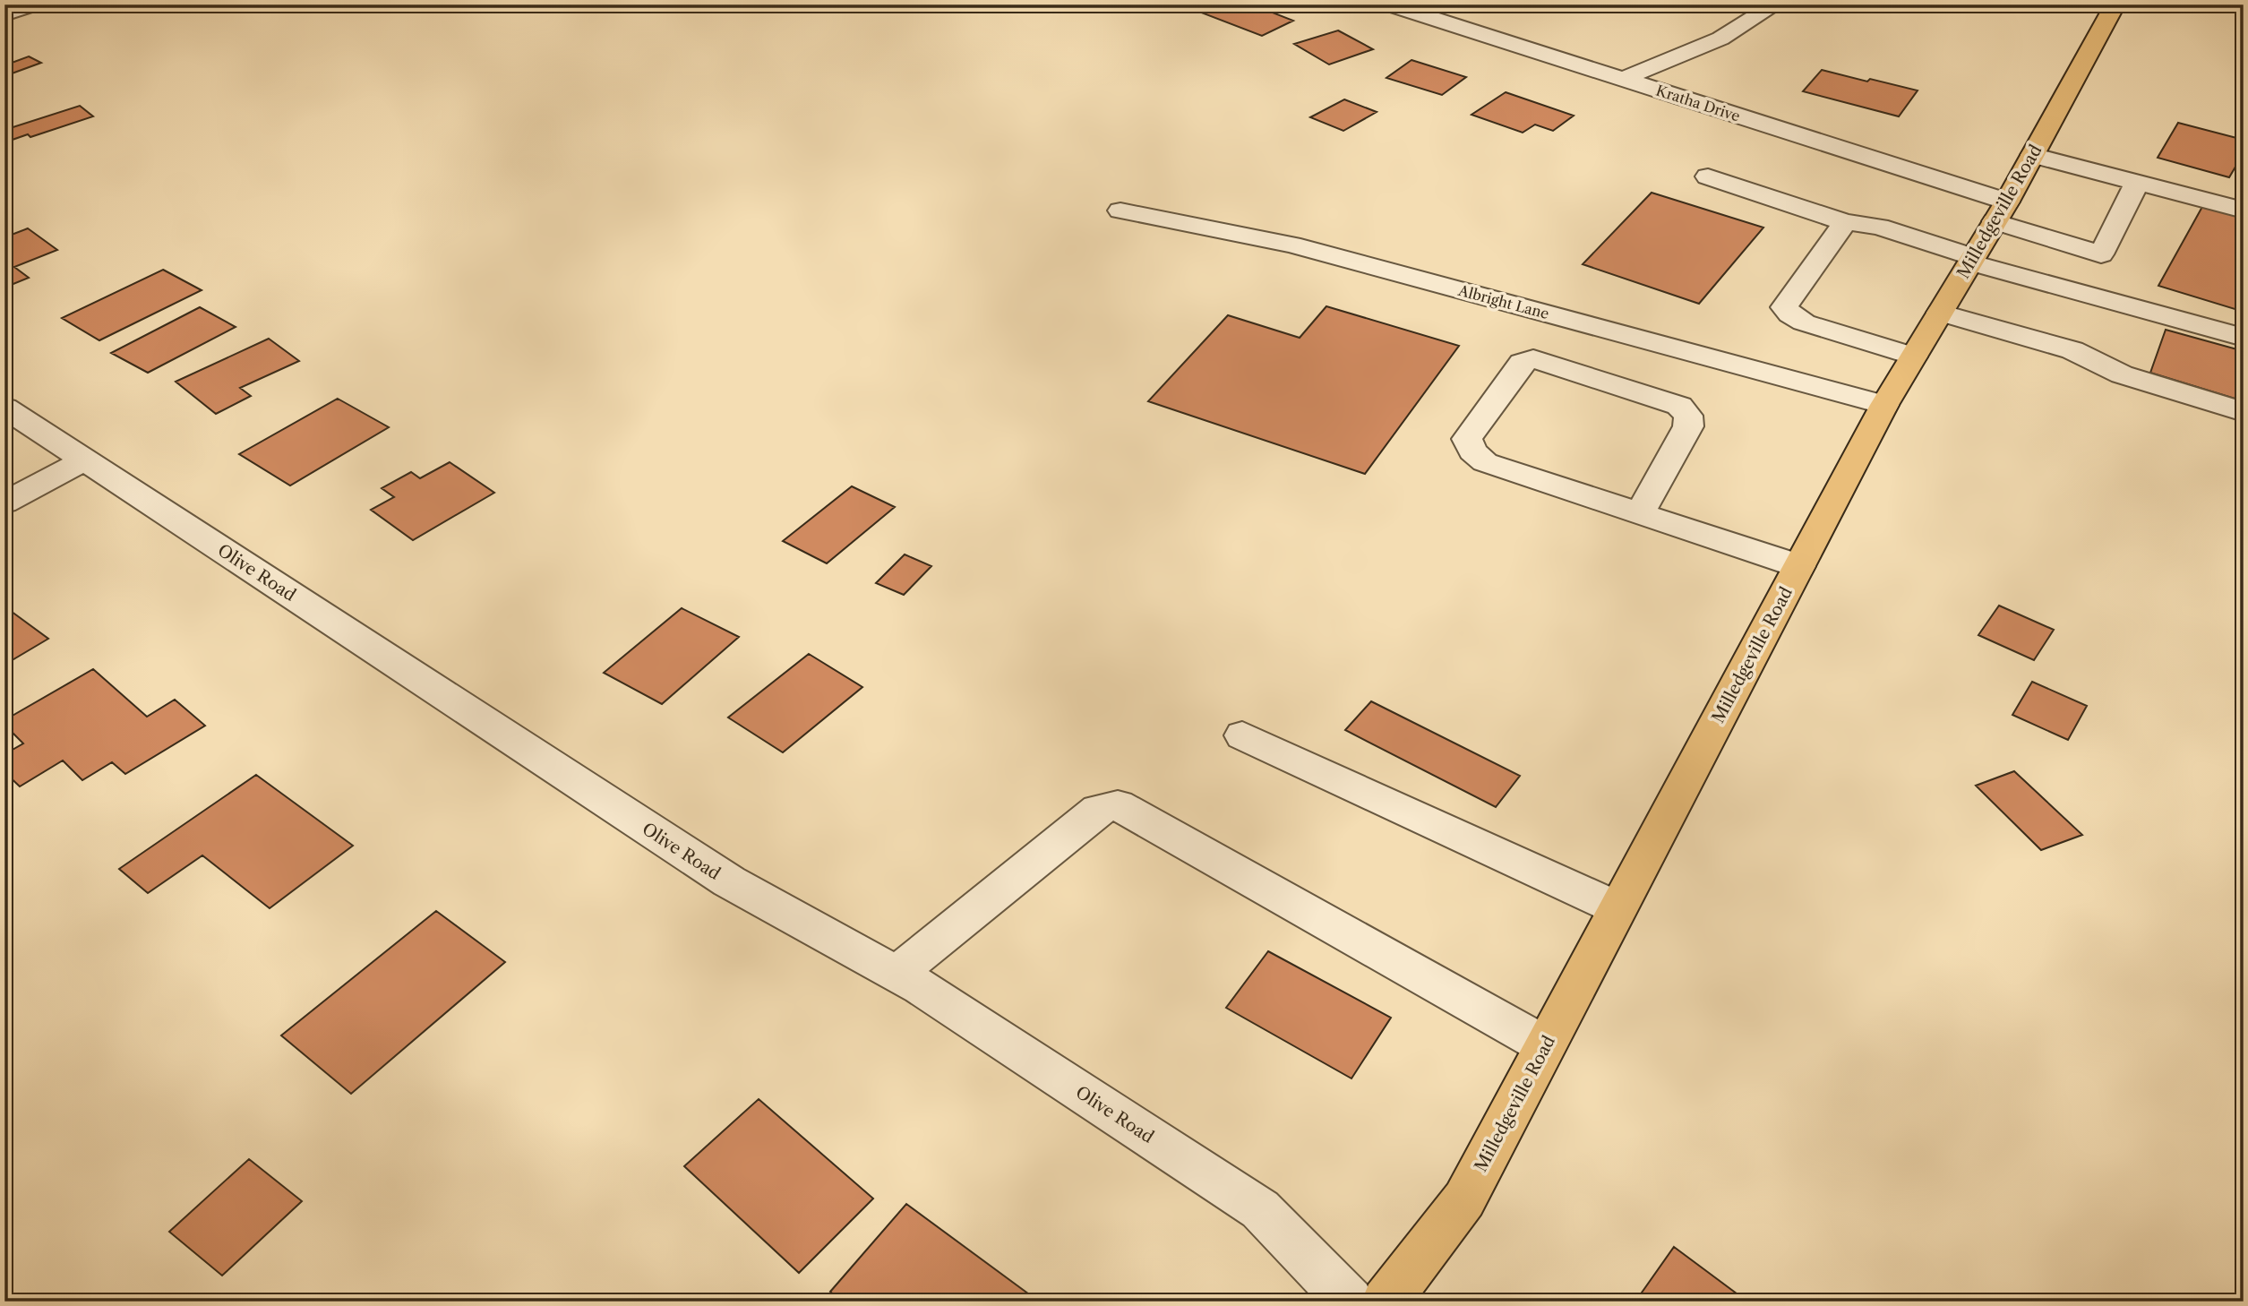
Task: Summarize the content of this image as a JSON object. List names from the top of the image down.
{
  "streets": {
    "main road": ["Milledgeville Road"],
    "street": ["Kratha Drive", "Albright Lane", "Olive Road"]
  },
  "crossings": [
    ["Kratha Drive", "Milledgeville Road"],
    ["Milledgeville Road", "Albright Lane"]
  ]
}
